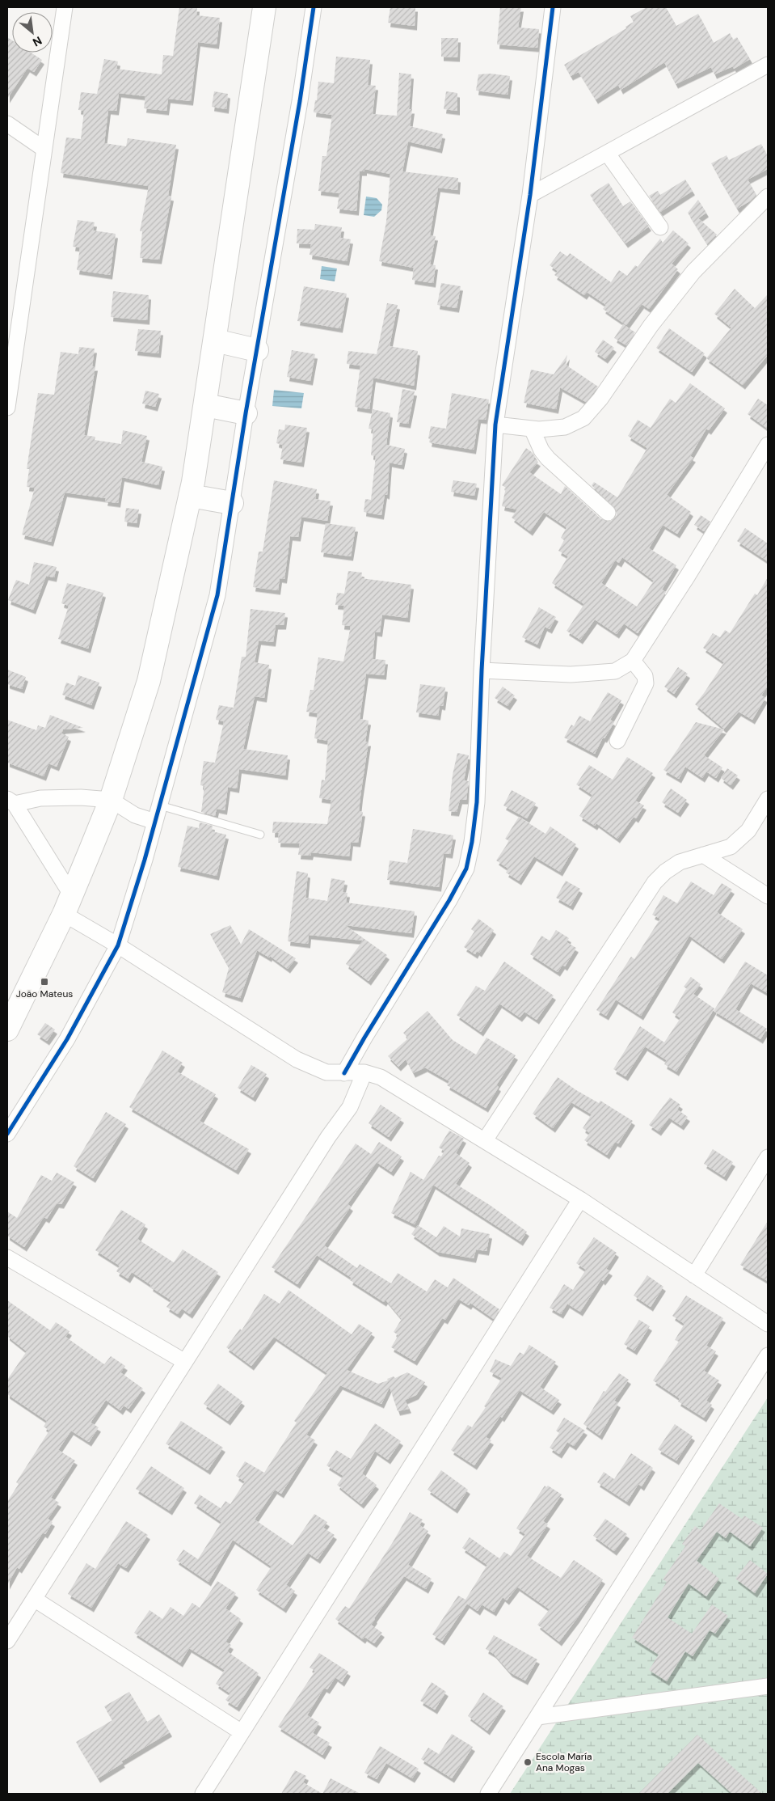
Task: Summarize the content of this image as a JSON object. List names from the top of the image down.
{
  "places": {
    "transit": ["João Mateus"],
    "other": ["Escola María Ana Mogas"]
  },
  "north": "bottom right"
}
